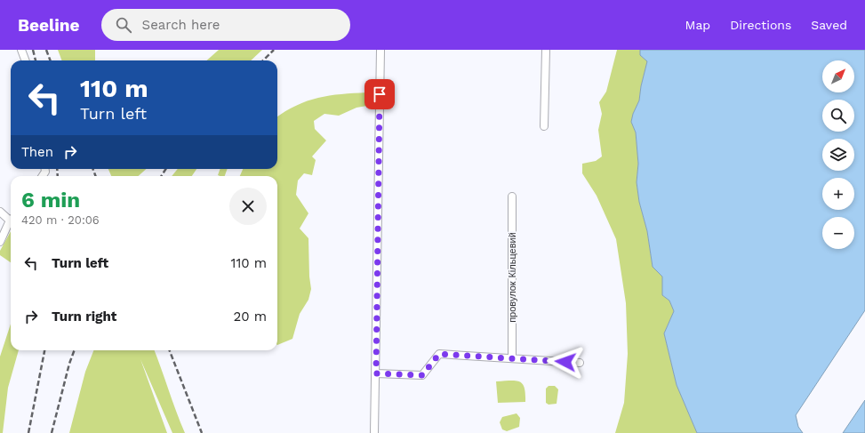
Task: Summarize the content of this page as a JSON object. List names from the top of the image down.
{
  "streets": {
    "street": ["провулок Кільцевий"]
  },
  "north": "top right",
  "page": {
    "header": "Beeline",
    "search": "Search here",
    "nav": ["Map", "Directions", "Saved"],
    "map_buttons": ["+", "−"],
    "turn": ["110 m", "Turn left"],
    "then": "Then",
    "heading": ["6 min", "420 m · 20:06"],
    "list": [
      {
        "name": "Turn left",
        "value": "110 m"
      },
      {
        "name": "Turn right",
        "value": "20 m"
      }
    ]
  }
}
